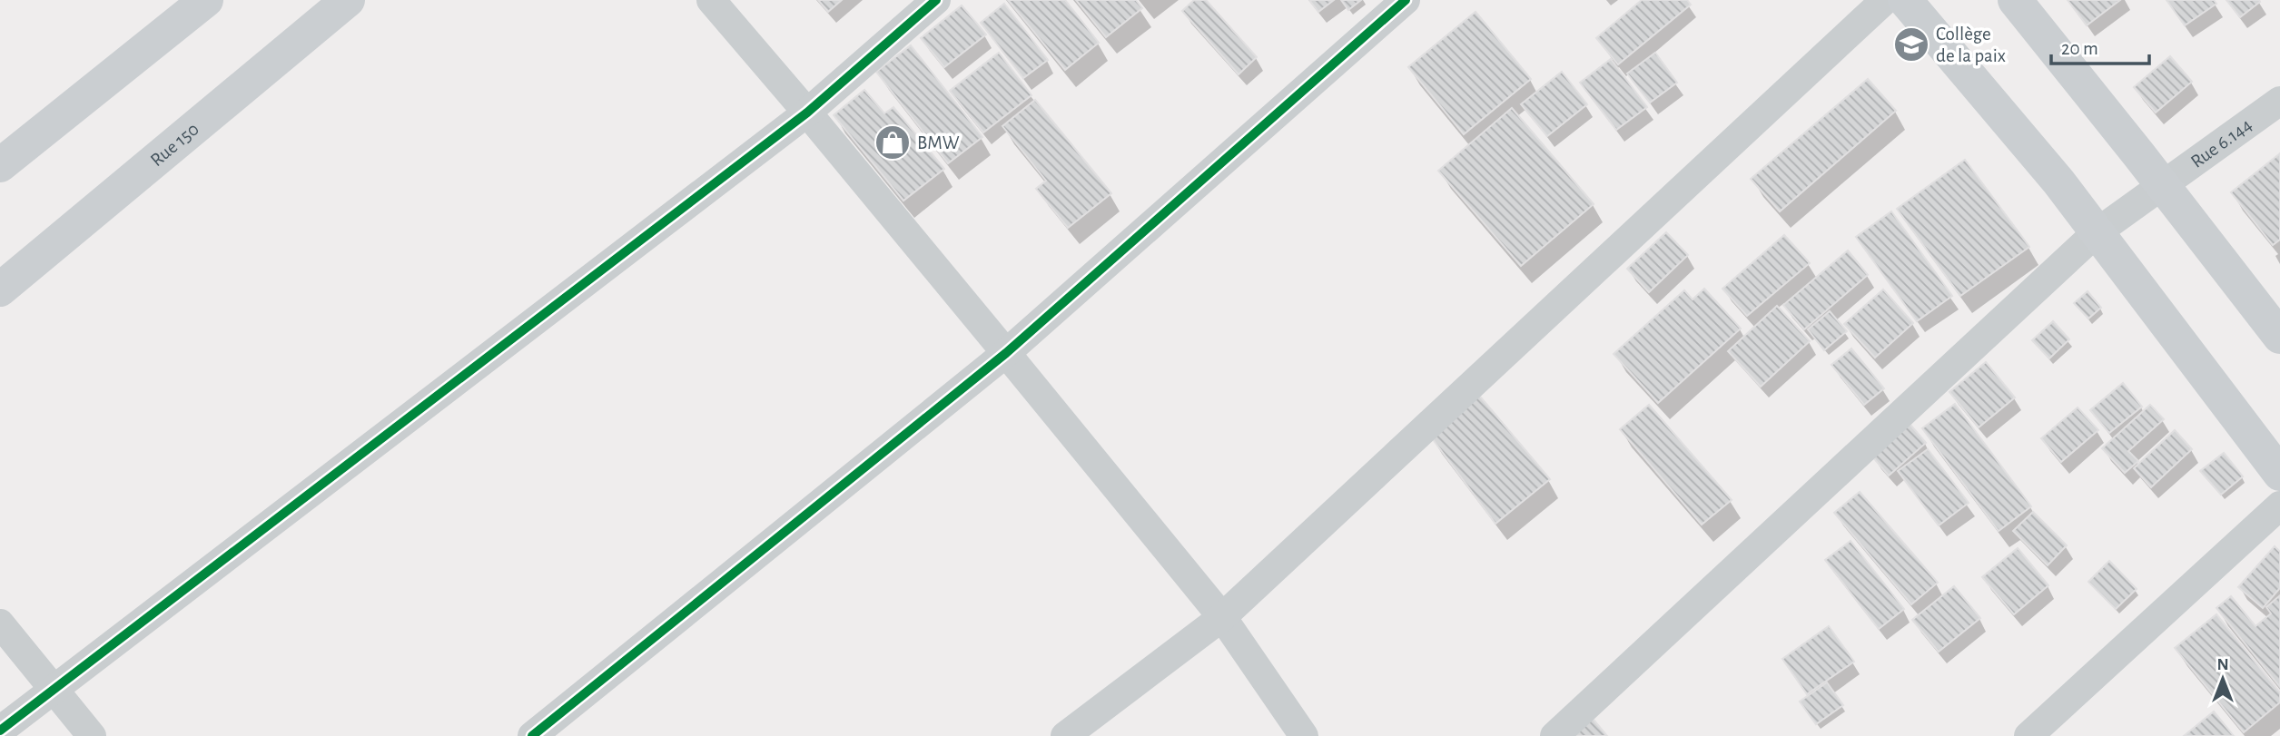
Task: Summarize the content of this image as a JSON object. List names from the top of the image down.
{
  "streets": {
    "main road": ["Rue 150"],
    "street": ["Rue 6.144"]
  },
  "places": {
    "school or university": ["Collège de la paix"],
    "shop": ["BMW"]
  },
  "scale_bar": "20 m",
  "north": "top"
}
